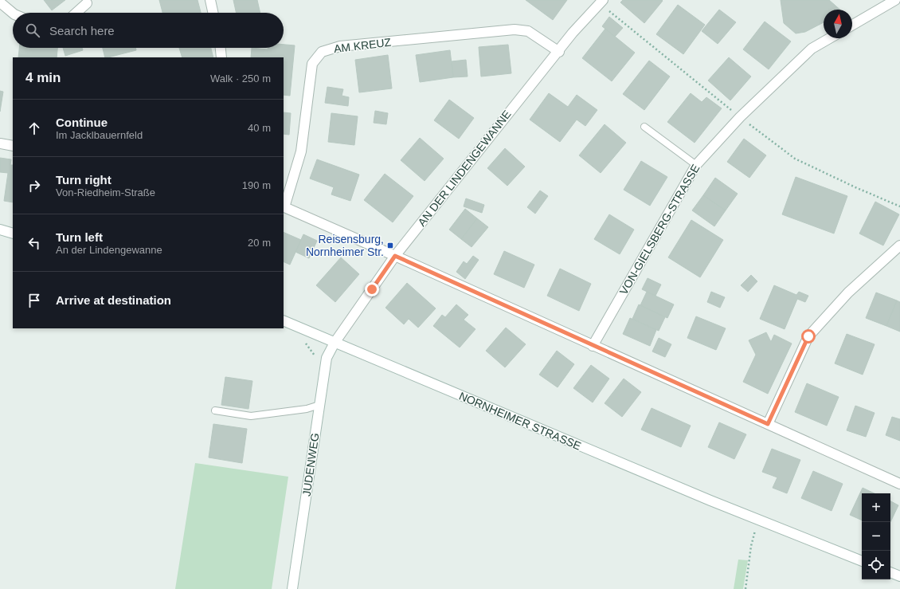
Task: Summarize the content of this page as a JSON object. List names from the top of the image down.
{
  "streets": {
    "street": [
      "AM KREUZ",
      "AN DER LINDENGEWANNE",
      "VON-GIELSBERG-STRASSE",
      "NORNHEIMER STRASSE",
      "JUDENWEG"
    ]
  },
  "crossings": [
    ["AM KREUZ", "AN DER LINDENGEWANNE"],
    ["AN DER LINDENGEWANNE", "NORNHEIMER STRASSE"],
    ["AN DER LINDENGEWANNE", "JUDENWEG"],
    ["NORNHEIMER STRASSE", "JUDENWEG"]
  ],
  "places": {
    "transit": ["Reisensburg, Nornheimer Str."]
  },
  "north": "top",
  "page": {
    "search": "Search here",
    "heading": ["4 min", "Walk · 250 m"],
    "list": [
      ["Continue", "Im Jacklbauernfeld", "40 m"],
      ["Turn right", "Von-Riedheim-Straße", "190 m"],
      ["Turn left", "An der Lindengewanne", "20 m"],
      "Arrive at destination"
    ],
    "map_buttons": ["+", "−"]
  }
}
